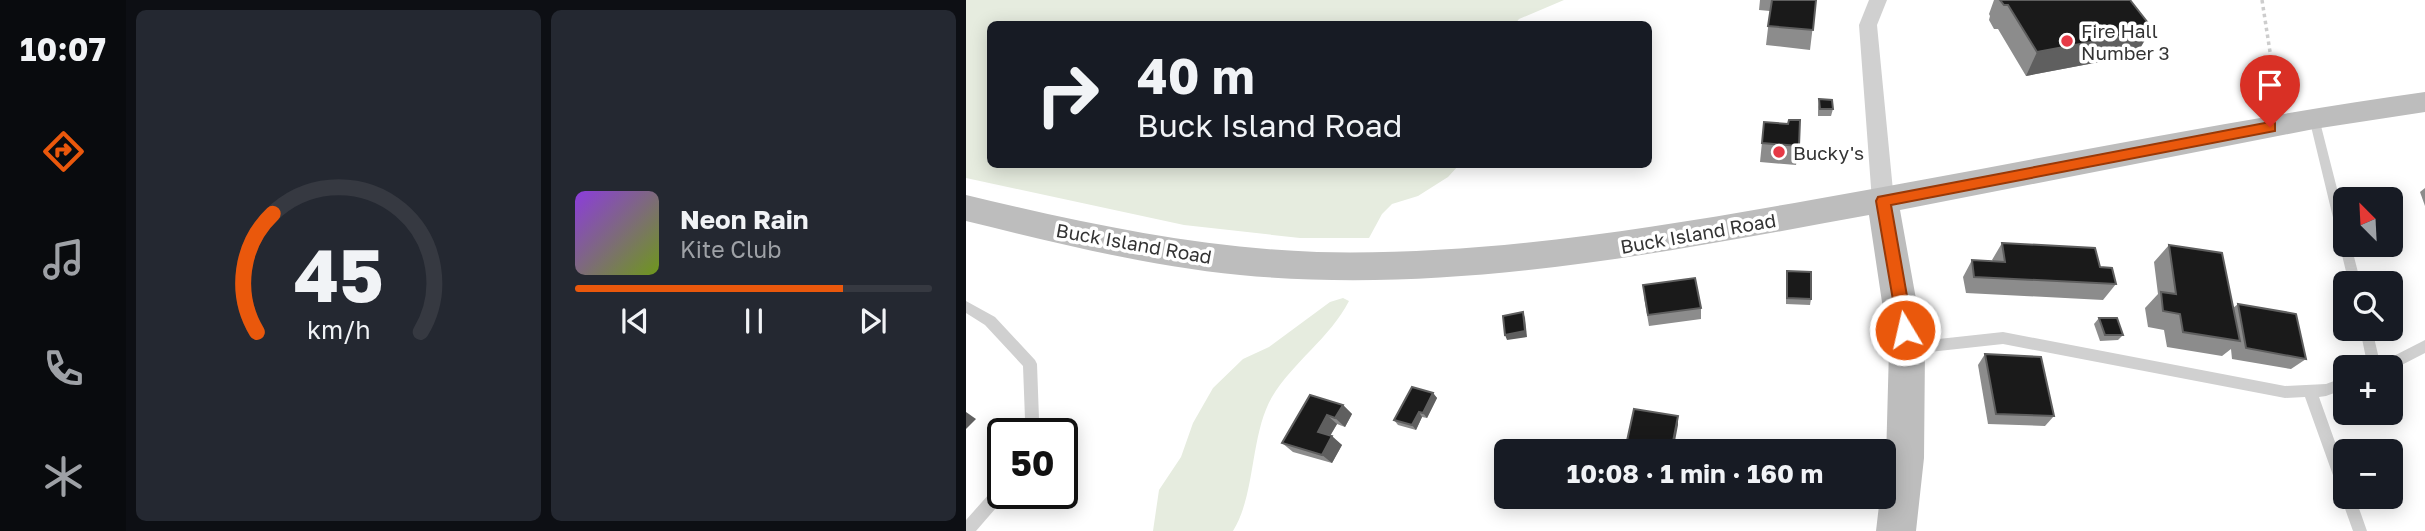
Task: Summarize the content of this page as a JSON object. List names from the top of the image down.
{
  "streets": {
    "main road": ["Buck Island Road"]
  },
  "places": ["Fire Hall Number 3", "Bucky's"],
  "north": "top left",
  "page": {
    "tabs": "10:07",
    "turn": ["40 m", "Buck Island Road"],
    "map_buttons": ["+", "−"],
    "song": ["Neon Rain", "Kite Club"],
    "limit": "50",
    "trip": "10:08 · 1 min · 160 m",
    "gauge": ["45", "km/h"]
  }
}
